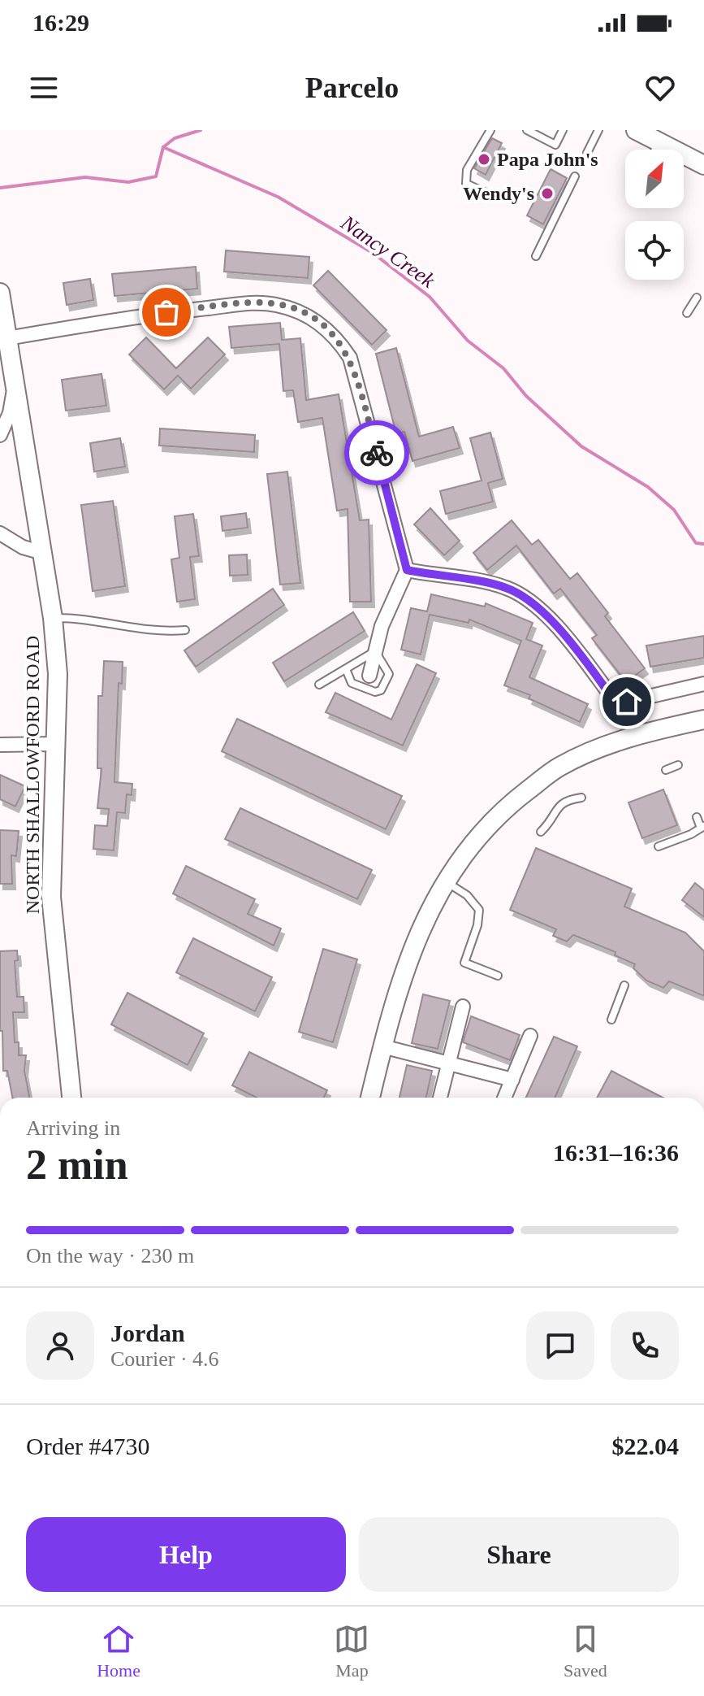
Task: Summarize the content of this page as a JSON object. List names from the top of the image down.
{
  "streets": {
    "street": ["NORTH SHALLOWFORD ROAD"]
  },
  "water": ["Nancy Creek"],
  "places": ["Papa John's", "Wendy's"],
  "north": "top right",
  "page": {
    "status": "16:29",
    "header": "Parcelo",
    "heading": ["2 min", "Arriving in", "16:31–16:36"],
    "panel": [
      "Jordan",
      "Courier · 4.6",
      "Order #4730",
      "$22.04"
    ],
    "bar": "On the way · 230 m",
    "buttons": ["Help", "Share"],
    "tabs": ["Home", "Map", "Saved"]
  }
}
